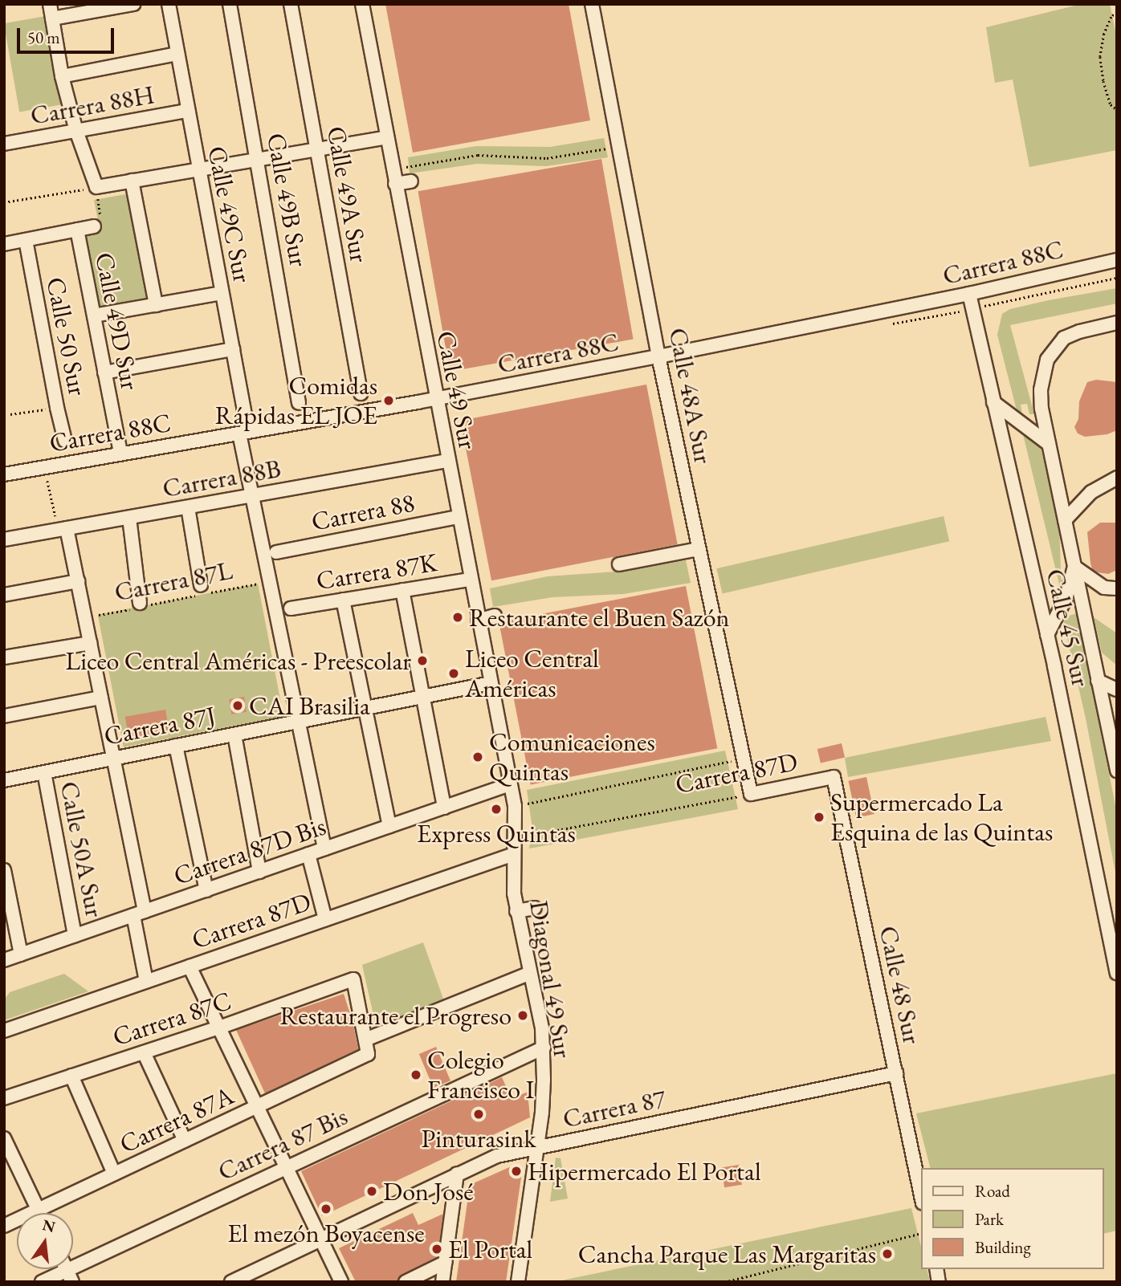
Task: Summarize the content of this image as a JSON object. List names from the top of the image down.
{
  "streets": {
    "street": [
      "Carrera 88H",
      "Calle 49A Sur",
      "Calle 49B Sur",
      "Calle 49C Sur",
      "Carrera 88C",
      "Calle 49D Sur",
      "Calle 50 Sur",
      "Calle 49 Sur",
      "Calle 48A Sur",
      "Carrera 88B",
      "Carrera 88",
      "Carrera 87K",
      "Calle 45 Sur",
      "Carrera 87J",
      "Carrera 87D",
      "Calle 50A Sur",
      "Carrera 87D Bis",
      "Diagonal 49 Sur",
      "Calle 48 Sur",
      "Carrera 87C",
      "Carrera 87",
      "Carrera 87A",
      "Carrera 87 Bis"
    ],
    "path": ["Carrera 87L"]
  },
  "crossings": [
    ["Carrera 88H", "Calle 49C Sur"],
    ["Calle 49C Sur", "Carrera 88C"],
    ["Calle 49C Sur", "Carrera 88B"],
    ["Calle 49C Sur", "Carrera 87L"],
    ["Calle 49C Sur", "Carrera 87J"],
    ["Calle 49C Sur", "Carrera 87D Bis"],
    ["Carrera 88C", "Calle 49D Sur"],
    ["Carrera 88C", "Calle 49 Sur"],
    ["Carrera 88C", "Calle 48A Sur"],
    ["Carrera 88C", "Calle 45 Sur"],
    ["Calle 49 Sur", "Carrera 88B"],
    ["Calle 49 Sur", "Carrera 88"],
    ["Calle 49 Sur", "Carrera 87K"],
    ["Calle 49 Sur", "Carrera 87J"],
    ["Calle 49 Sur", "Carrera 87D Bis"],
    ["Calle 49 Sur", "Diagonal 49 Sur"],
    ["Calle 48A Sur", "Carrera 87D"],
    ["Carrera 87J", "Calle 50A Sur"],
    ["Carrera 87D", "Diagonal 49 Sur"],
    ["Carrera 87D", "Calle 48 Sur"],
    ["Calle 50A Sur", "Carrera 87D Bis"],
    ["Carrera 87D Bis", "Diagonal 49 Sur"],
    ["Diagonal 49 Sur", "Carrera 87"],
    ["Diagonal 49 Sur", "Carrera 87 Bis"],
    ["Calle 48 Sur", "Carrera 87"],
    ["Carrera 87C", "Carrera 87A"]
  ],
  "places": [
    "Comidas Rápidas EL JOE",
    "Restaurante el Buen Sazón",
    "Liceo Central Américas - Preescolar",
    "Liceo Central Américas",
    "CAI Brasilia",
    "Comunicaciones Quintas",
    "Express Quintas",
    "Supermercado La Esquina de las Quintas",
    "Restaurante el Progreso",
    "Colegio Francisco I",
    "Pinturasink",
    "Hipermercado El Portal",
    "Don José",
    "El mezón Boyacense",
    "El Portal",
    "Cancha Parque Las Margaritas"
  ],
  "legend": ["Road", "Park", "Building"],
  "scale_bar": "50 m",
  "north": "top"
}
